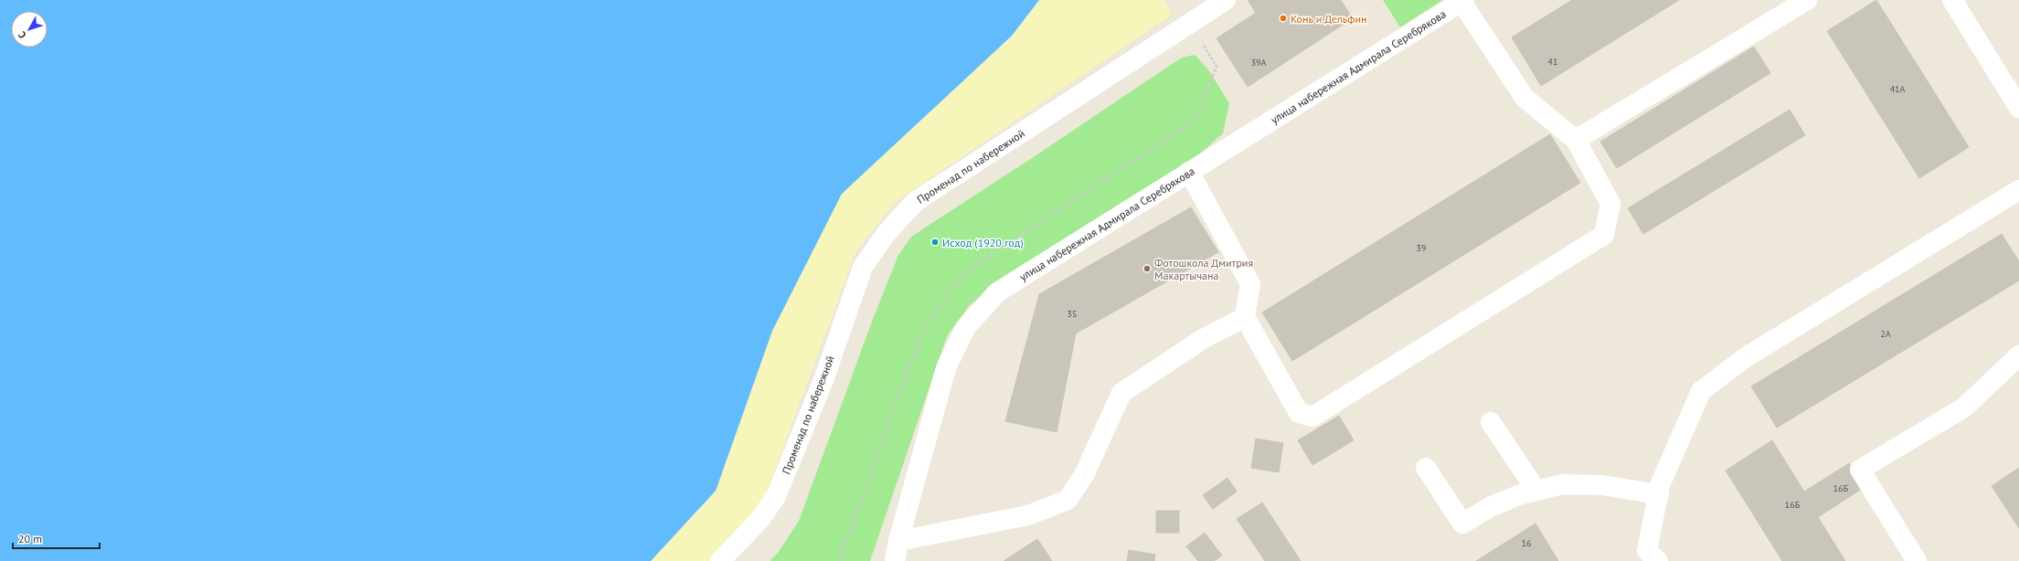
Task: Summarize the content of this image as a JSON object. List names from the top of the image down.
{
  "streets": {
    "street": ["улица набережная Адмирала Серебрякова", "Променад по набережной"]
  },
  "places": ["Конь и Дельфин", "Исход (1920 год)", "Фотошкола Дмитрия Макартычана"],
  "house_numbers": [
    "41",
    "39А",
    "41А",
    "39",
    "35",
    "2А",
    "16Б",
    "16Б",
    "16"
  ],
  "scale_bar": "20 m",
  "north": "bottom left"
}
